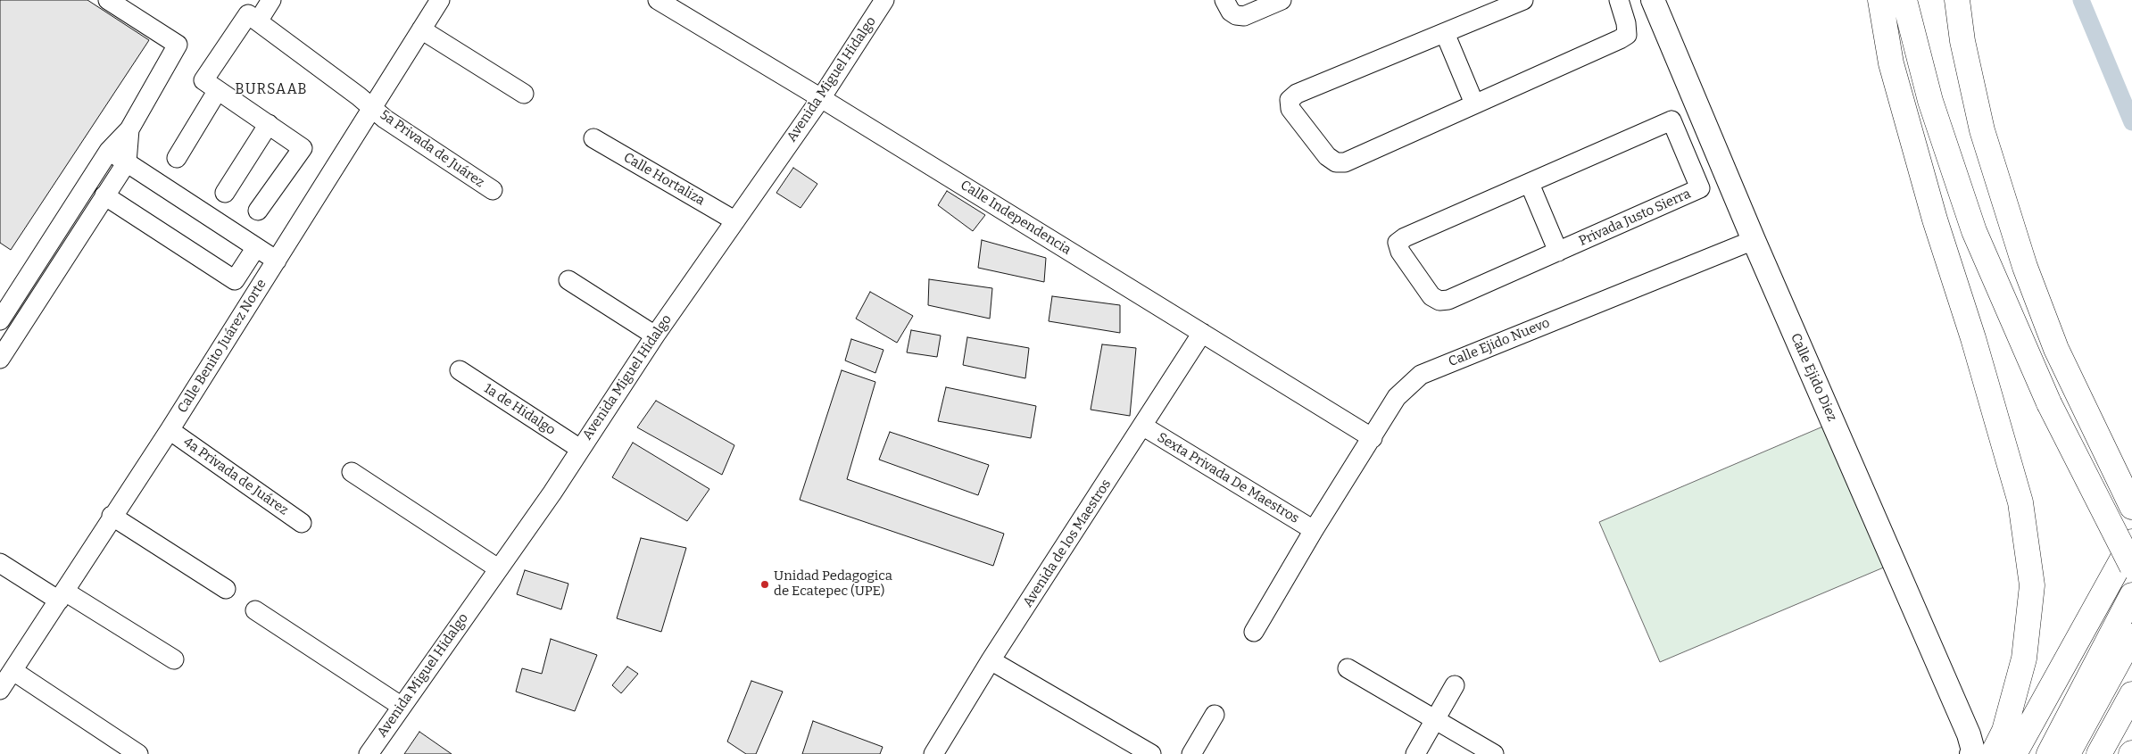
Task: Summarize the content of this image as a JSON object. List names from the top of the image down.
{
  "streets": {
    "main road": ["Calle Ejido Diez"],
    "street": [
      "Avenida Miguel Hidalgo",
      "5a Privada de Juárez",
      "Calle Hortaliza",
      "Calle Independencia",
      "Privada Justo Sierra",
      "Calle Ejido Nuevo",
      "Calle Benito Juárez Norte",
      "1a de Hidalgo",
      "4a Privada de Juárez",
      "Sexta Privada De Maestros",
      "Avenida de los Maestros"
    ]
  },
  "crossings": [
    ["Avenida Miguel Hidalgo", "Calle Hortaliza"],
    ["Avenida Miguel Hidalgo", "Calle Independencia"],
    ["Avenida Miguel Hidalgo", "1a de Hidalgo"],
    ["5a Privada de Juárez", "Calle Benito Juárez Norte"],
    ["Calle Independencia", "Calle Ejido Nuevo"],
    ["Calle Independencia", "Avenida de los Maestros"],
    ["Calle Ejido Nuevo", "Calle Ejido Diez"],
    ["Calle Ejido Nuevo", "Sexta Privada De Maestros"],
    ["Calle Benito Juárez Norte", "4a Privada de Juárez"],
    ["Sexta Privada De Maestros", "Avenida de los Maestros"]
  ],
  "districts": ["BURSAAB"],
  "places": ["Unidad Pedagogica de Ecatepec (UPE)"]
}
